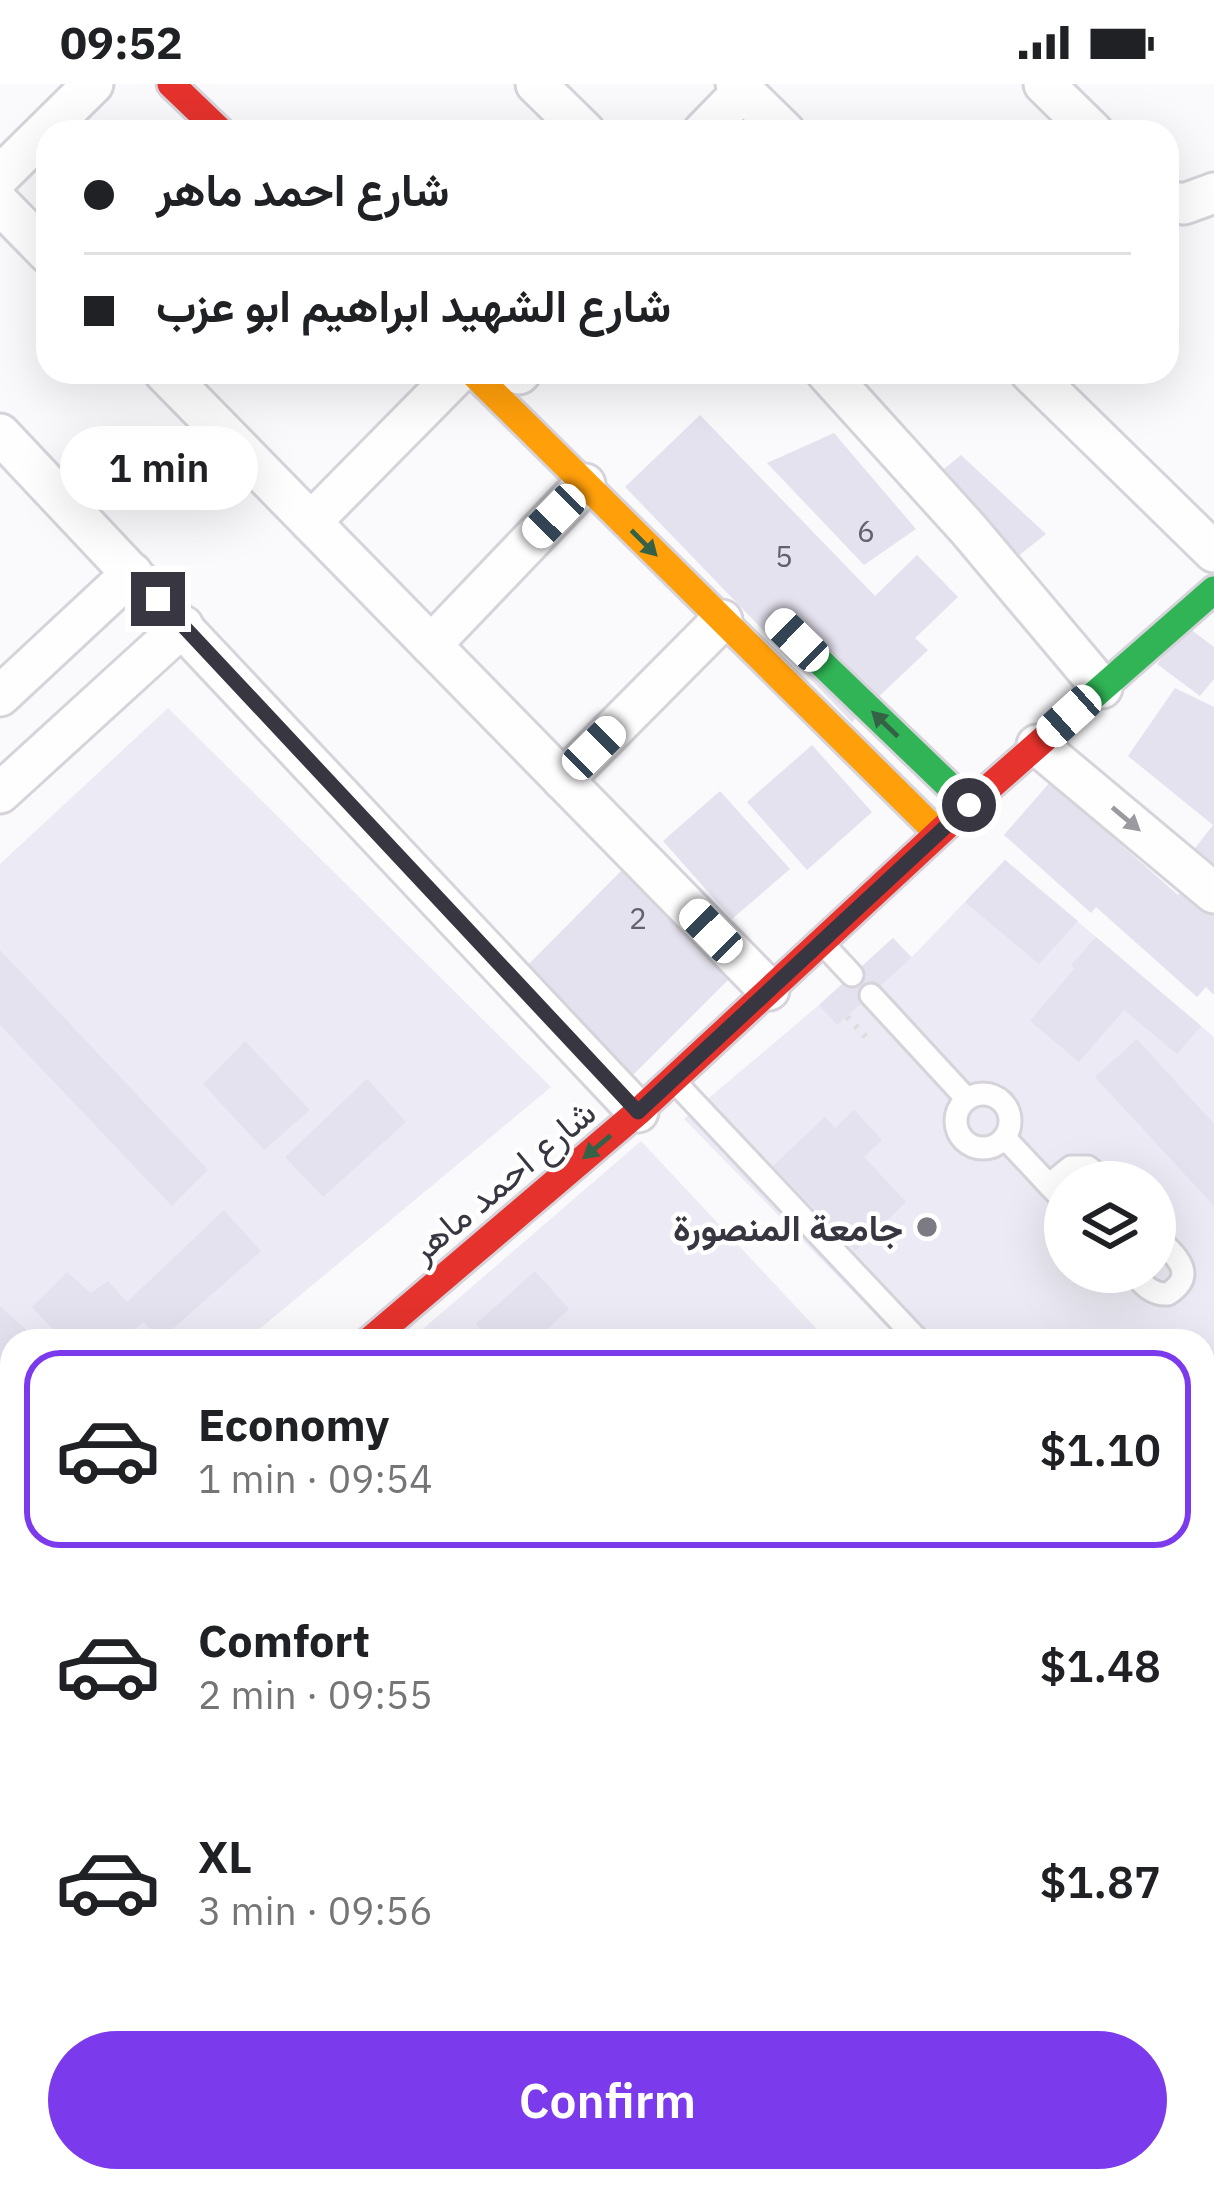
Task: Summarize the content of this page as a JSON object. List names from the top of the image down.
{
  "streets": {
    "main road": ["شارع احمد ماهر"]
  },
  "places": ["جامعة المنصورة"],
  "house_numbers": ["6", "5", "2"],
  "page": {
    "status": "09:52",
    "banner": ["شارع احمد ماهر", "شارع الشهيد ابراهيم ابو عزب"],
    "bubble": "1 min",
    "list": [
      {
        "name": "Economy",
        "note": "1 min · 09:54",
        "value": "$1.10"
      },
      {
        "name": "Comfort",
        "note": "2 min · 09:55",
        "value": "$1.48"
      },
      {
        "name": "XL",
        "note": "3 min · 09:56",
        "value": "$1.87"
      }
    ],
    "buttons": "Confirm"
  }
}
